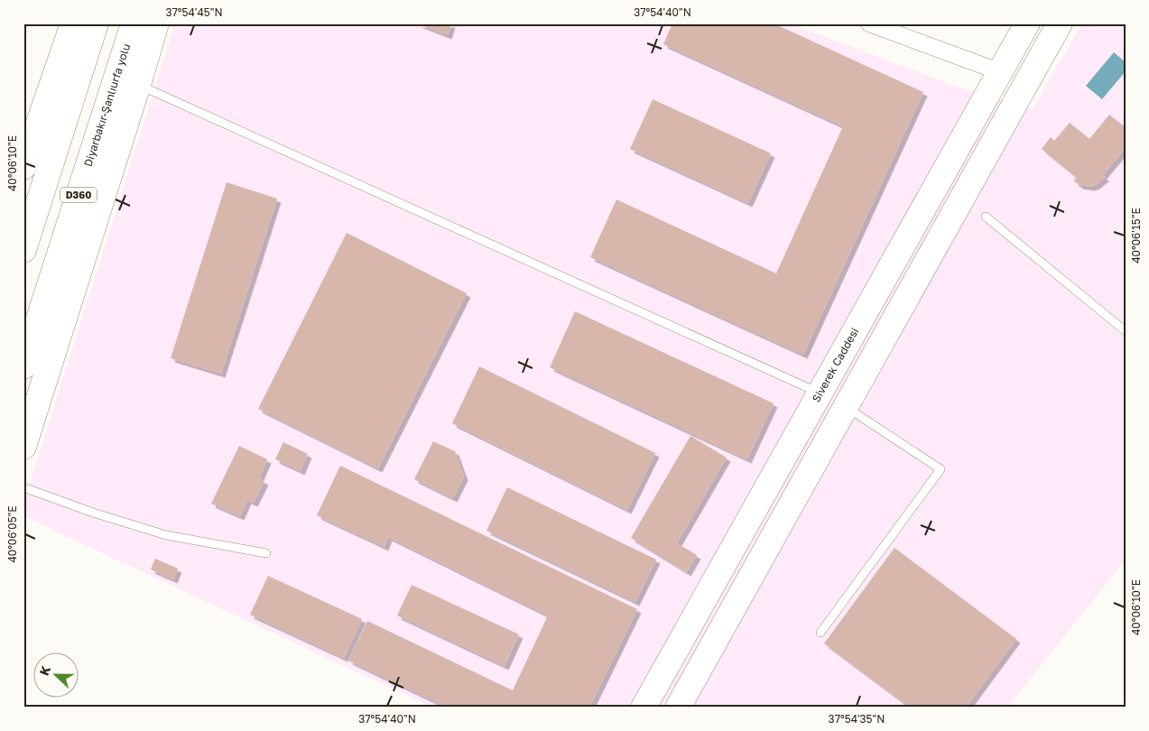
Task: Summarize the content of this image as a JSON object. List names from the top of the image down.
{
  "streets": {
    "main road": ["Diyarbakır-Şanlıurfa yolu", "D360", "Siverek Caddesi"]
  },
  "north": "left",
  "coordinates": [
    "37°54'45\"N",
    "37°54'40\"N",
    "40°06'10\"E",
    "40°06'15\"E",
    "40°06'05\"E",
    "37°54'35\"N"
  ]
}
